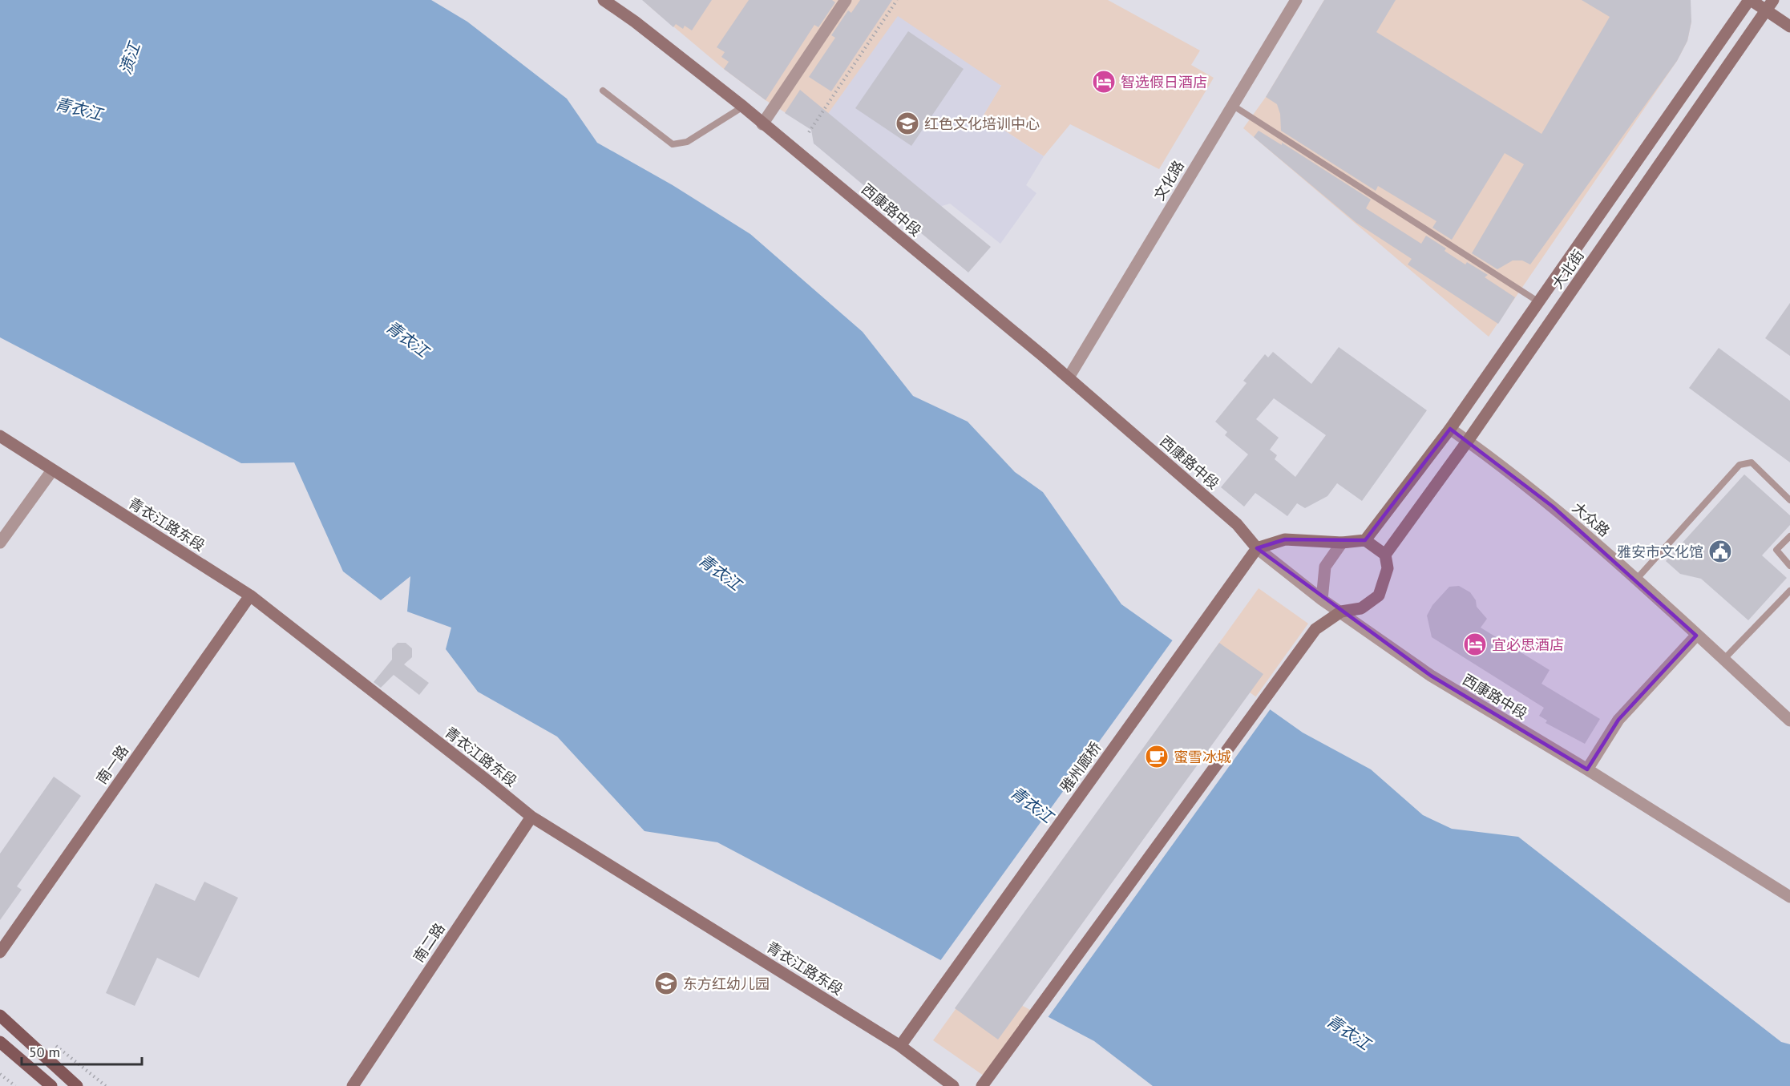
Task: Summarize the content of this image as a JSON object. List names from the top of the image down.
{
  "streets": {
    "main road": [
      "西康路中段",
      "大北街",
      "青衣江路东段",
      "南一路",
      "雅州廊桥",
      "南二路"
    ],
    "street": ["文化路", "大众路"]
  },
  "crossings": [
    ["文化路", "西康路中段"],
    ["西康路中段", "大北街"],
    ["西康路中段", "雅州廊桥"],
    ["大北街", "大众路"],
    ["青衣江路东段", "南一路"],
    ["青衣江路东段", "雅州廊桥"],
    ["青衣江路东段", "南二路"]
  ],
  "water": ["𣸣江", "青衣江"],
  "places": {
    "hotel": ["智选假日酒店", "宜必思酒店"],
    "school or university": ["红色文化培训中心", "东方红幼儿园"],
    "public building": ["雅安市文化馆"],
    "cafe": ["蜜雪冰城"]
  },
  "scale_bar": "50 m"
}
